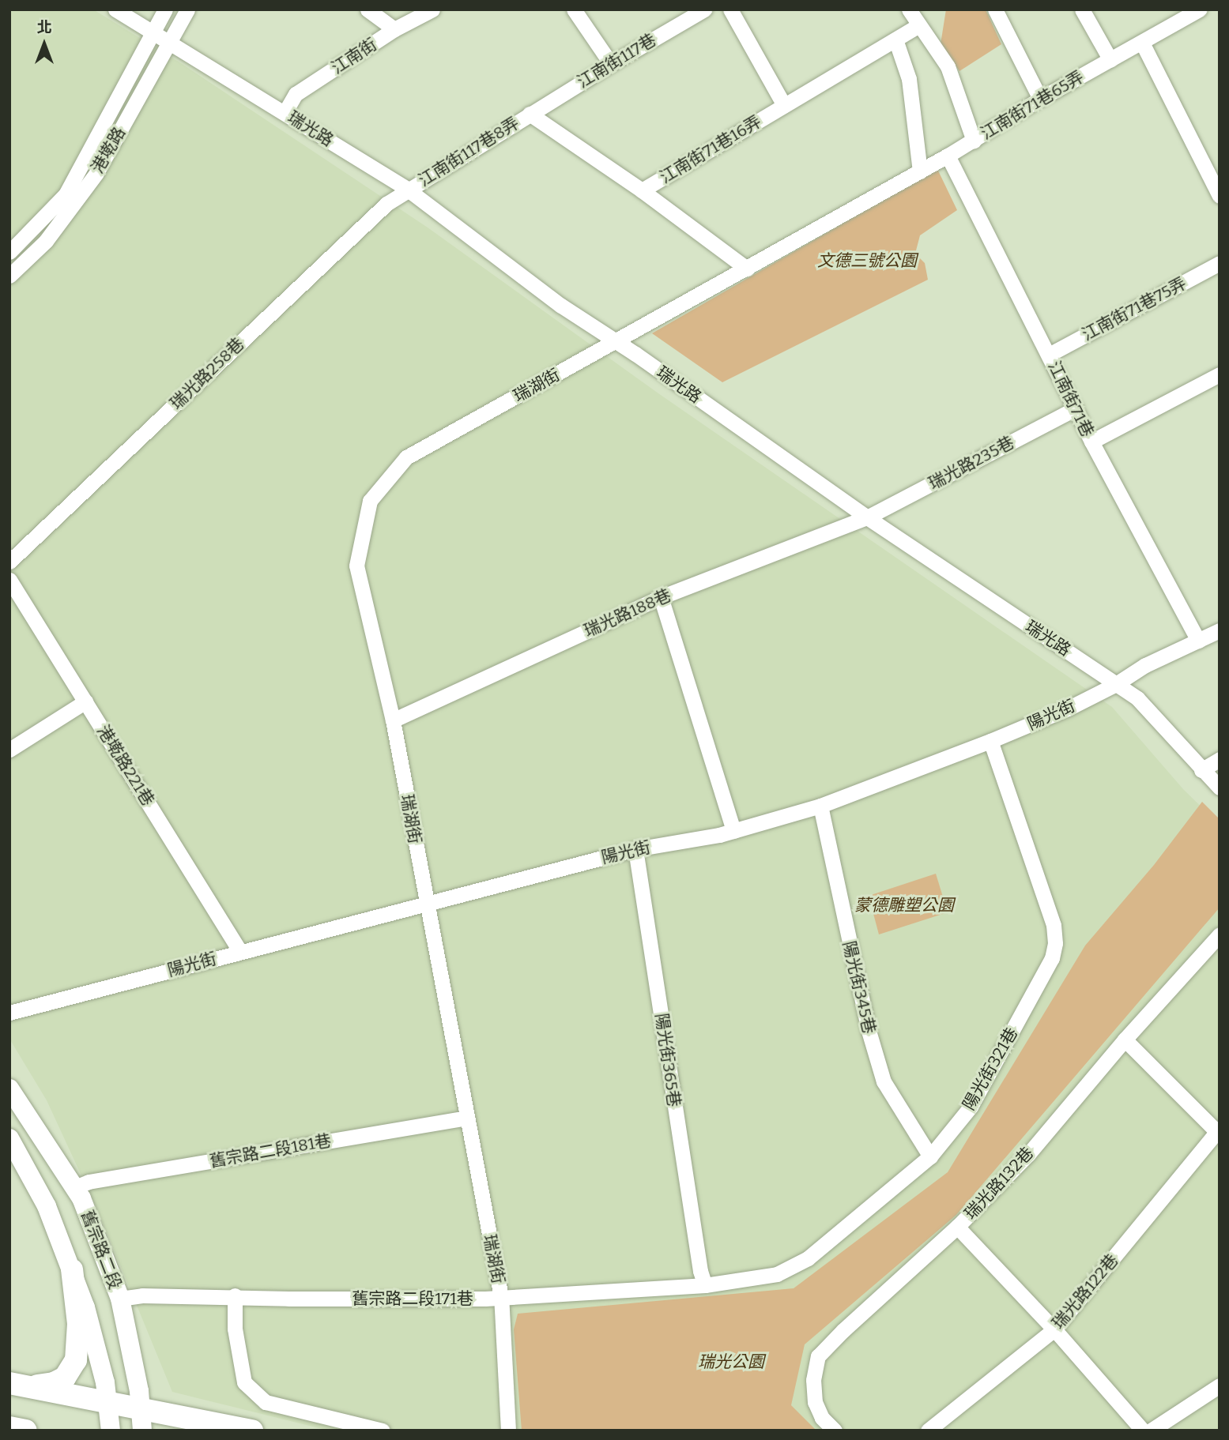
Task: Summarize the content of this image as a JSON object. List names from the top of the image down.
{
  "streets": {
    "main road": ["舊宗路二段"],
    "street": [
      "江南街",
      "江南街117巷",
      "江南街71巷65弄",
      "瑞光路",
      "江南街71巷16弄",
      "港墘路",
      "江南街117巷8弄",
      "江南街71巷75弄",
      "瑞光路258巷",
      "瑞湖街",
      "江南街71巷",
      "瑞光路235巷",
      "瑞光路188巷",
      "陽光街",
      "港墘路221巷",
      "陽光街345巷",
      "陽光街365巷",
      "陽光街321巷",
      "舊宗路二段181巷",
      "瑞光路132巷",
      "瑞光路122巷",
      "舊宗路二段171巷"
    ]
  },
  "crossings": [
    ["江南街", "瑞光路"],
    ["江南街117巷", "江南街71巷16弄"],
    ["江南街117巷", "江南街117巷8弄"],
    ["江南街71巷65弄", "江南街71巷"],
    ["瑞光路", "港墘路"],
    ["瑞光路", "江南街117巷8弄"],
    ["瑞光路", "瑞光路258巷"],
    ["瑞光路", "瑞湖街"],
    ["瑞光路", "瑞光路235巷"],
    ["瑞光路", "瑞光路188巷"],
    ["瑞光路", "陽光街"],
    ["江南街71巷16弄", "江南街117巷8弄"],
    ["江南街117巷8弄", "瑞光路258巷"],
    ["江南街71巷75弄", "江南街71巷"],
    ["瑞湖街", "瑞光路188巷"],
    ["瑞湖街", "陽光街"],
    ["瑞湖街", "舊宗路二段181巷"],
    ["瑞湖街", "舊宗路二段171巷"],
    ["江南街71巷", "瑞光路235巷"],
    ["江南街71巷", "陽光街"],
    ["瑞光路235巷", "瑞光路188巷"],
    ["陽光街", "港墘路221巷"],
    ["陽光街", "陽光街345巷"],
    ["陽光街", "陽光街365巷"],
    ["陽光街", "陽光街321巷"],
    ["陽光街345巷", "陽光街321巷"],
    ["陽光街365巷", "陽光街321巷"],
    ["陽光街365巷", "舊宗路二段171巷"],
    ["陽光街321巷", "舊宗路二段171巷"],
    ["舊宗路二段181巷", "舊宗路二段"],
    ["舊宗路二段", "舊宗路二段171巷"]
  ],
  "parks": ["文德三號公園", "蒙德雕塑公園", "瑞光公園"],
  "north": "top"
}
